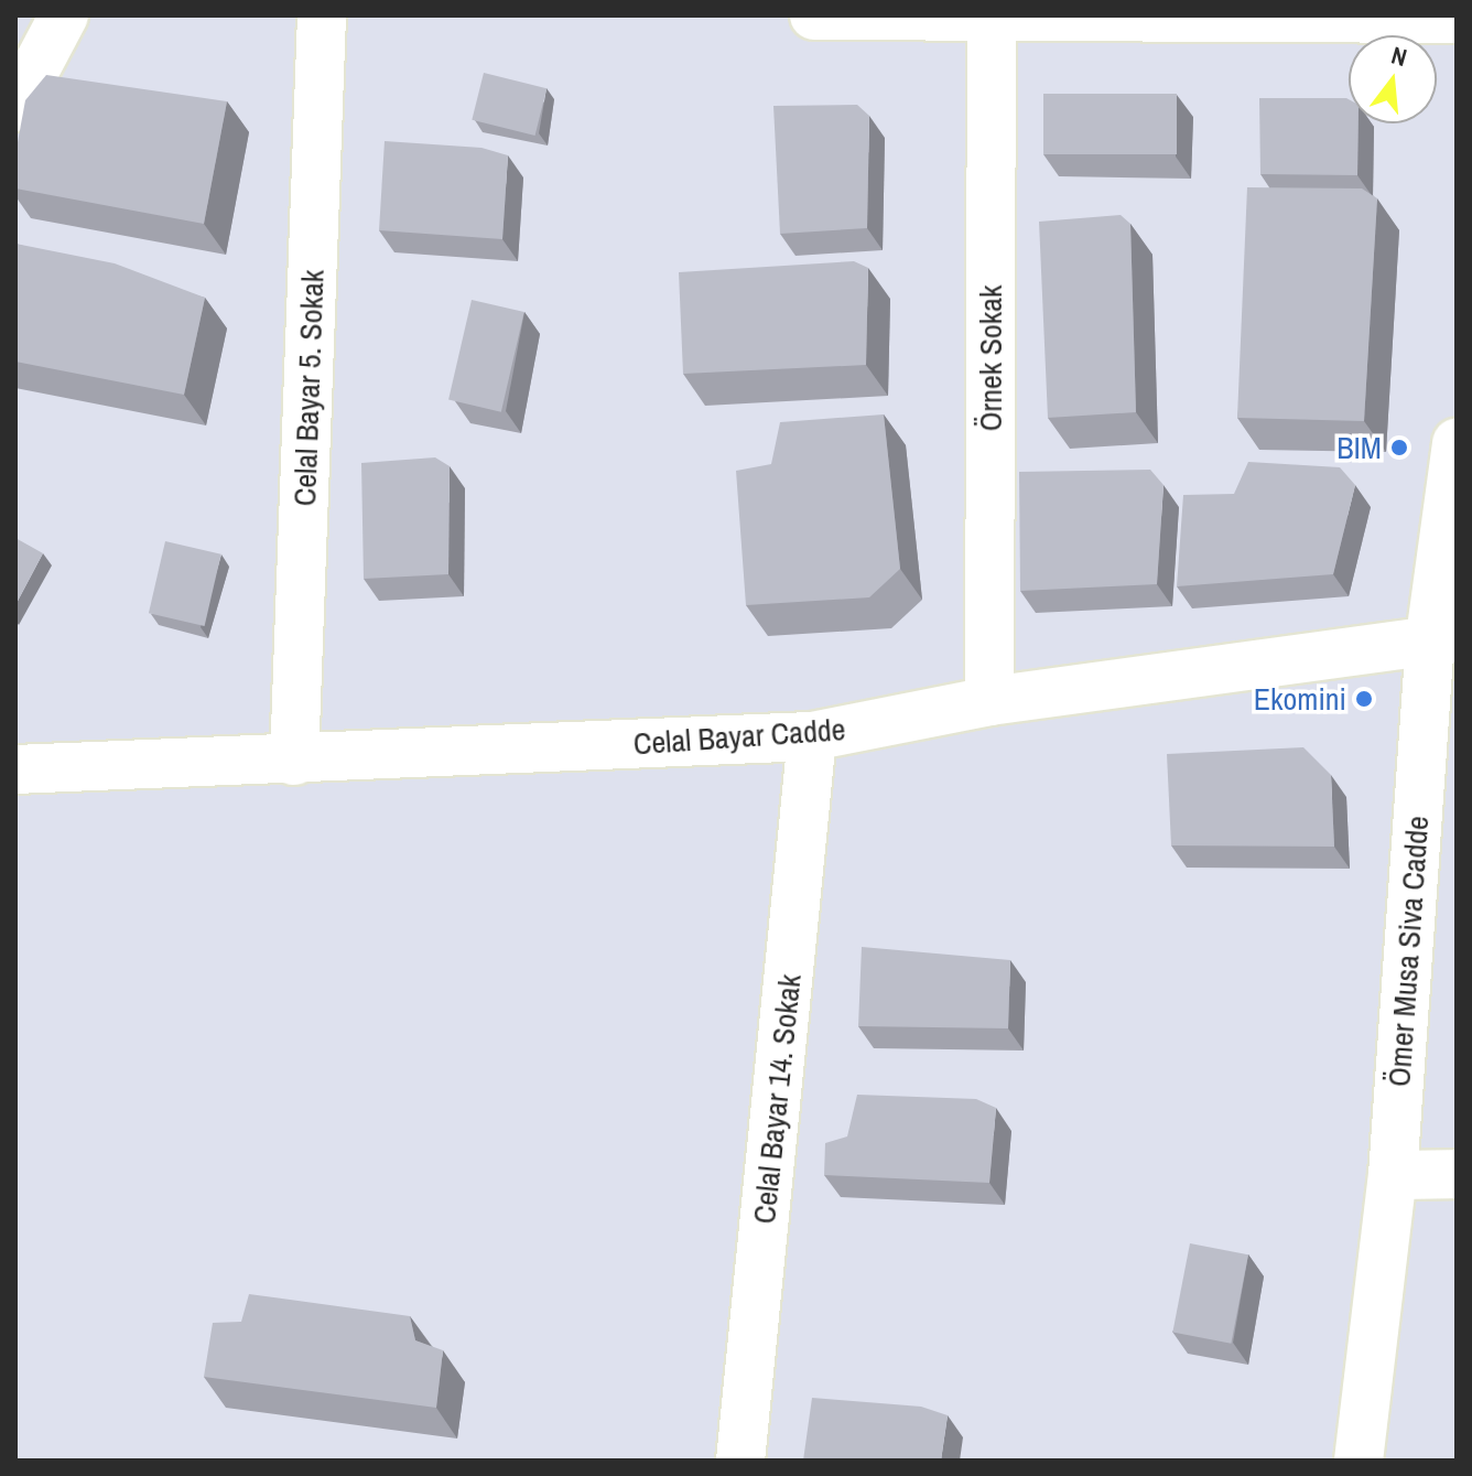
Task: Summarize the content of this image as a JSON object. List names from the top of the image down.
{
  "streets": {
    "street": [
      "Örnek Sokak",
      "Celal Bayar 5. Sokak",
      "Celal Bayar Cadde",
      "Ömer Musa Siva Cadde",
      "Celal Bayar 14. Sokak"
    ]
  },
  "crossings": [
    ["Örnek Sokak", "Celal Bayar Cadde"],
    ["Celal Bayar 5. Sokak", "Celal Bayar Cadde"],
    ["Celal Bayar Cadde", "Ömer Musa Siva Cadde"],
    ["Celal Bayar Cadde", "Celal Bayar 14. Sokak"]
  ],
  "places": ["BIM", "Ekomini"],
  "north": "top"
}
